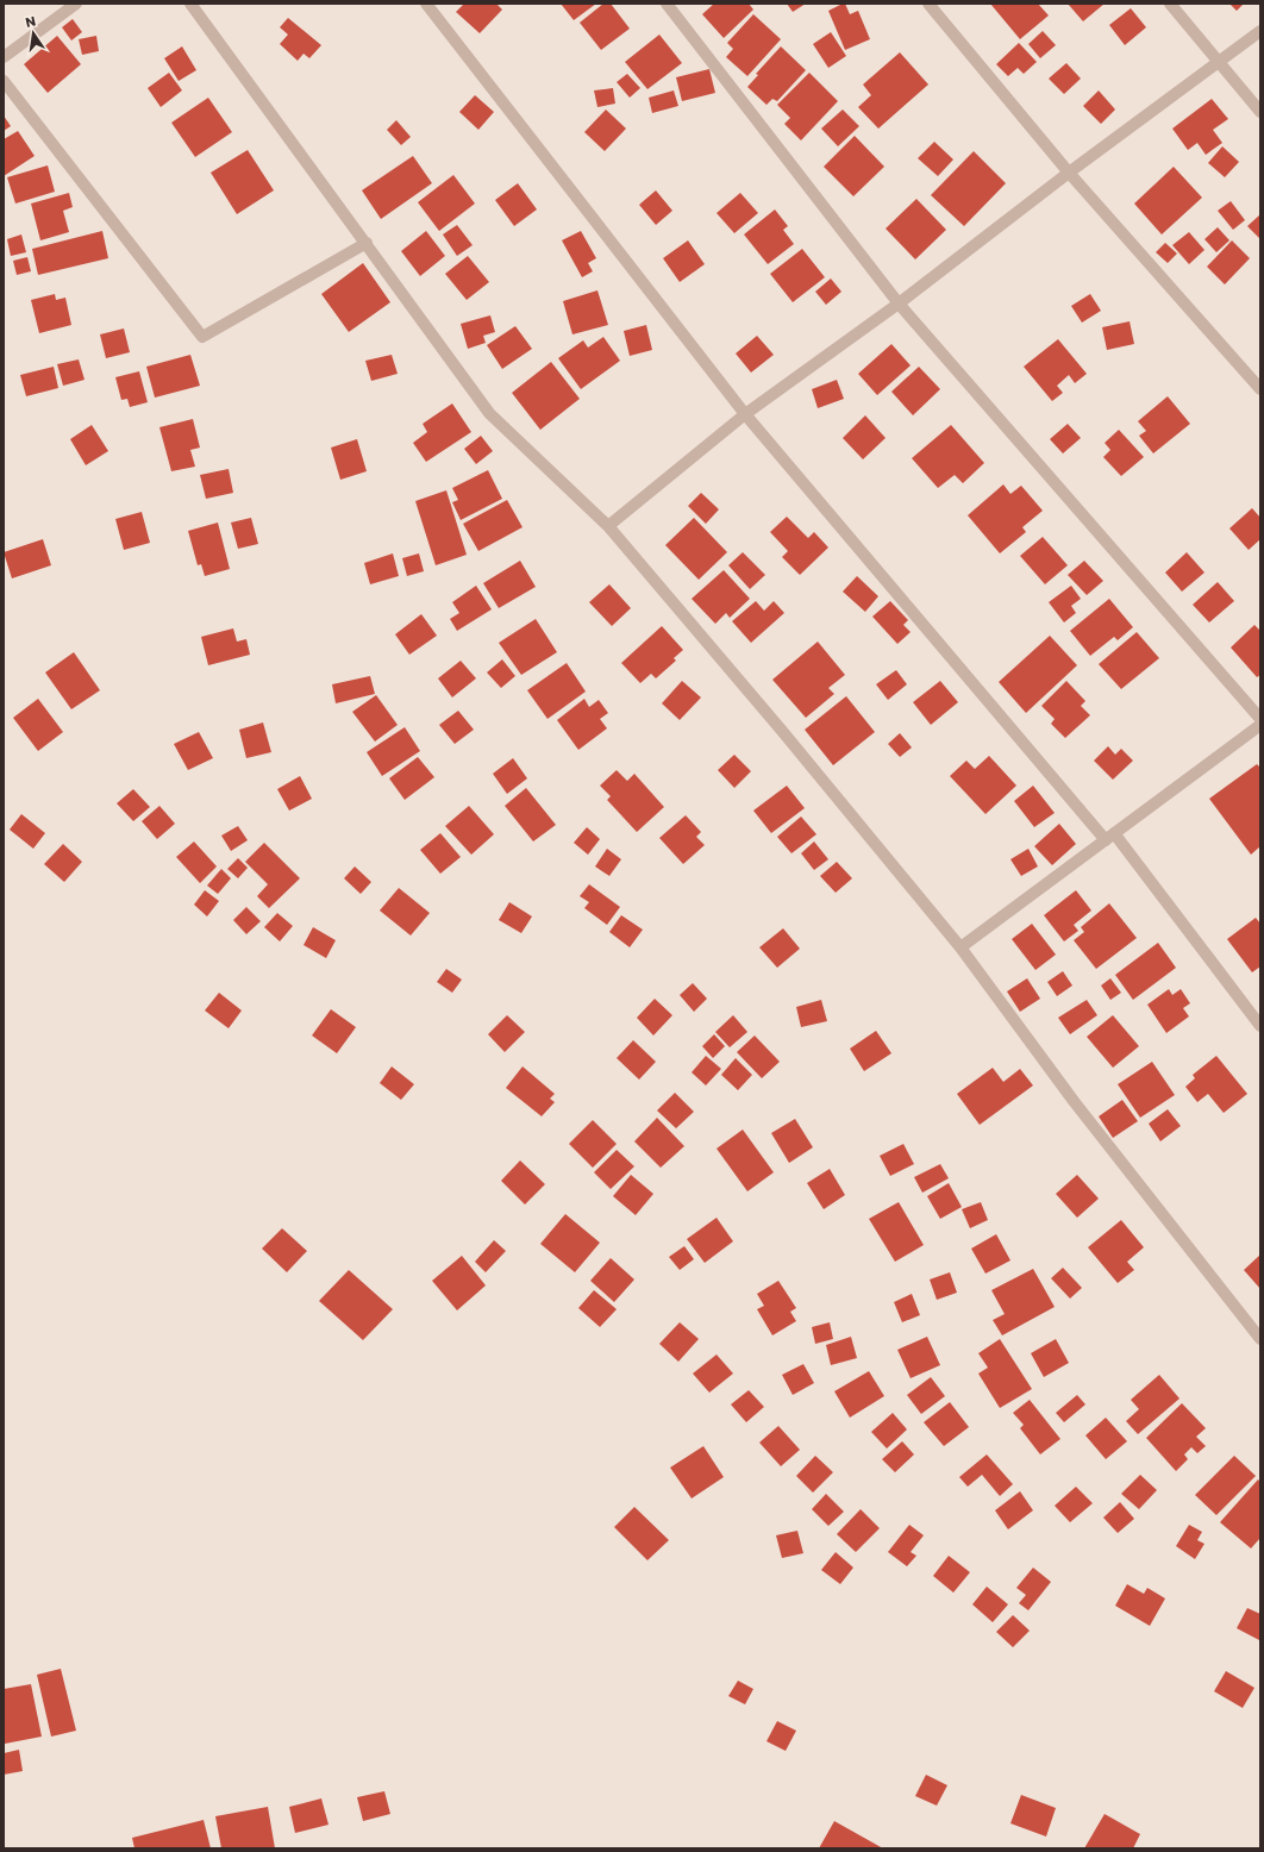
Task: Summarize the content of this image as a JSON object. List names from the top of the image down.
{
  "north": "top"
}
